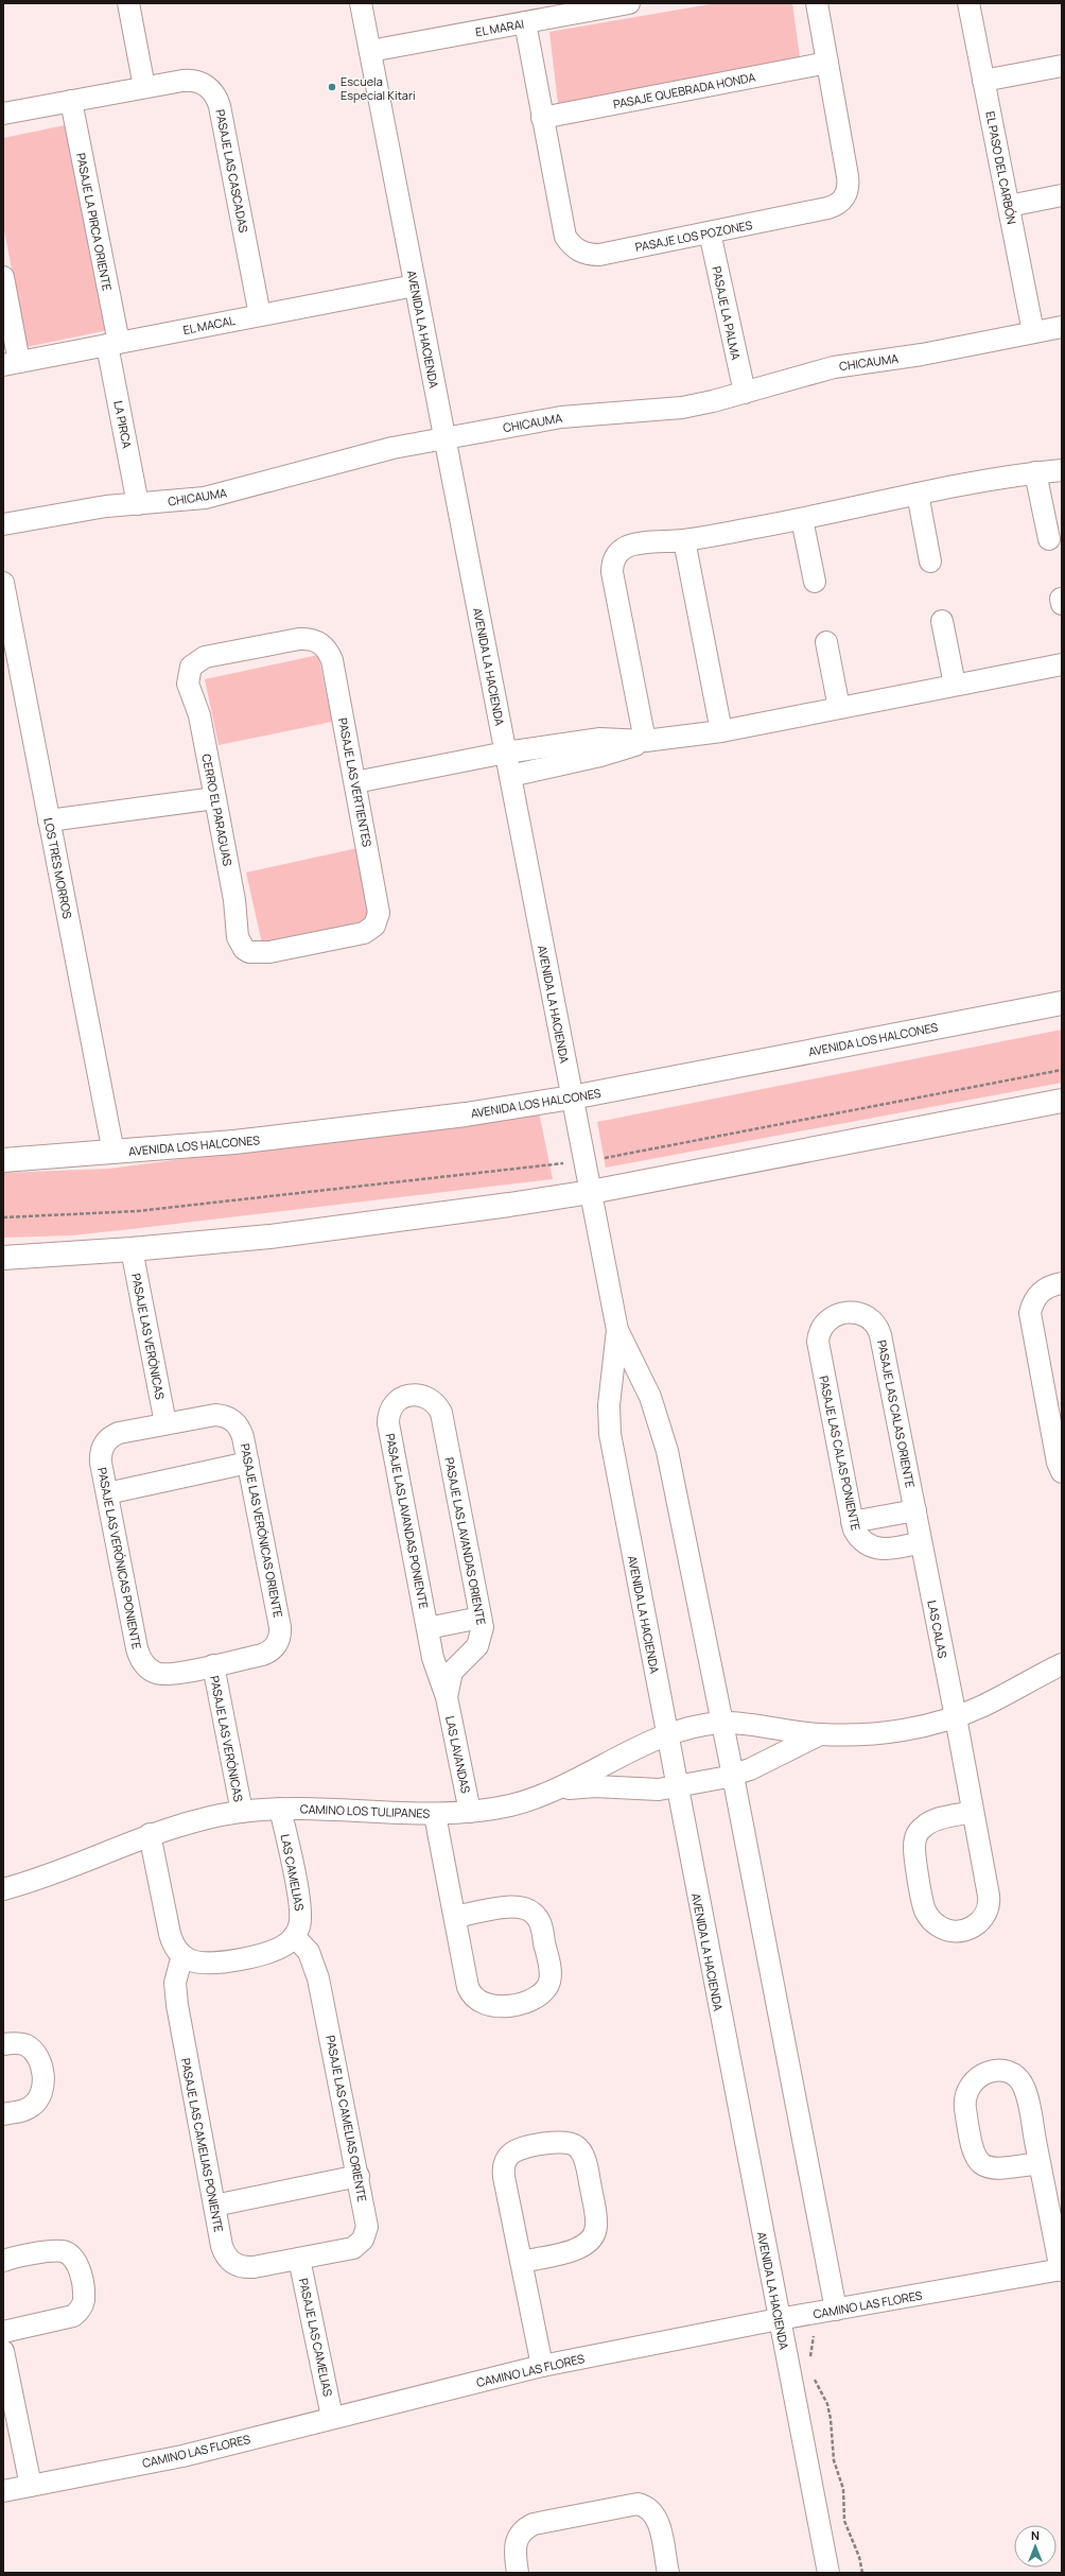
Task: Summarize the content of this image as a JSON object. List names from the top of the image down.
{
  "streets": {
    "street": [
      "EL MARAI",
      "PASAJE QUEBRADA HONDA",
      "EL PASO DEL CARBÓN",
      "PASAJE LAS CASCADAS",
      "PASAJE LA PIRCA ORIENTE",
      "PASAJE LOS POZONES",
      "PASAJE LA PALMA",
      "EL MACAL",
      "AVENIDA LA HACIENDA",
      "CHICAUMA",
      "LA PIRCA",
      "PASAJE LAS VERTIENTES",
      "CERRO EL PARAGUAS",
      "LOS TRES MORROS",
      "AVENIDA LOS HALCONES",
      "PASAJE LAS VERÓNICAS",
      "PASAJE LAS CALAS ORIENTE",
      "PASAJE LAS CALAS PONIENTE",
      "PASAJE LAS LAVANDAS PONIENTE",
      "PASAJE LAS VERÓNICAS ORIENTE",
      "PASAJE LAS LAVANDAS ORIENTE",
      "PASAJE LAS VERÓNICAS PONIENTE",
      "LAS CALAS",
      "LAS LAVANDAS",
      "CAMINO LOS TULIPANES",
      "LAS CAMELIAS",
      "PASAJE LAS CAMELIAS ORIENTE",
      "PASAJE LAS CAMELIAS PONIENTE",
      "CAMINO LAS FLORES",
      "PASAJE LAS CAMELIAS"
    ]
  },
  "crossings": [
    ["EL MARAI", "PASAJE LOS POZONES"],
    ["EL MARAI", "AVENIDA LA HACIENDA"],
    ["PASAJE QUEBRADA HONDA", "PASAJE LOS POZONES"],
    ["EL PASO DEL CARBÓN", "CHICAUMA"],
    ["PASAJE LAS CASCADAS", "PASAJE LA PIRCA ORIENTE"],
    ["PASAJE LAS CASCADAS", "EL MACAL"],
    ["PASAJE LA PIRCA ORIENTE", "EL MACAL"],
    ["PASAJE LA PIRCA ORIENTE", "LA PIRCA"],
    ["PASAJE LOS POZONES", "PASAJE LA PALMA"],
    ["PASAJE LA PALMA", "CHICAUMA"],
    ["EL MACAL", "AVENIDA LA HACIENDA"],
    ["EL MACAL", "LA PIRCA"],
    ["AVENIDA LA HACIENDA", "CHICAUMA"],
    ["AVENIDA LA HACIENDA", "AVENIDA LOS HALCONES"],
    ["AVENIDA LA HACIENDA", "CAMINO LOS TULIPANES"],
    ["AVENIDA LA HACIENDA", "CAMINO LAS FLORES"],
    ["CHICAUMA", "LA PIRCA"],
    ["PASAJE LAS VERTIENTES", "CERRO EL PARAGUAS"],
    ["LOS TRES MORROS", "AVENIDA LOS HALCONES"],
    ["PASAJE LAS VERÓNICAS", "PASAJE LAS VERÓNICAS ORIENTE"],
    ["PASAJE LAS VERÓNICAS", "PASAJE LAS VERÓNICAS PONIENTE"],
    ["PASAJE LAS VERÓNICAS", "CAMINO LOS TULIPANES"],
    ["PASAJE LAS CALAS ORIENTE", "PASAJE LAS CALAS PONIENTE"],
    ["PASAJE LAS CALAS ORIENTE", "LAS CALAS"],
    ["PASAJE LAS CALAS PONIENTE", "LAS CALAS"],
    ["PASAJE LAS LAVANDAS PONIENTE", "PASAJE LAS LAVANDAS ORIENTE"],
    ["PASAJE LAS LAVANDAS PONIENTE", "LAS LAVANDAS"],
    ["PASAJE LAS VERÓNICAS ORIENTE", "PASAJE LAS VERÓNICAS PONIENTE"],
    ["PASAJE LAS LAVANDAS ORIENTE", "LAS LAVANDAS"],
    ["LAS CALAS", "CAMINO LOS TULIPANES"],
    ["LAS LAVANDAS", "CAMINO LOS TULIPANES"],
    ["CAMINO LOS TULIPANES", "LAS CAMELIAS"],
    ["LAS CAMELIAS", "PASAJE LAS CAMELIAS ORIENTE"],
    ["PASAJE LAS CAMELIAS ORIENTE", "PASAJE LAS CAMELIAS PONIENTE"],
    ["PASAJE LAS CAMELIAS ORIENTE", "PASAJE LAS CAMELIAS"],
    ["PASAJE LAS CAMELIAS PONIENTE", "PASAJE LAS CAMELIAS"],
    ["CAMINO LAS FLORES", "PASAJE LAS CAMELIAS"]
  ],
  "places": ["Escuela Especial Kitari"],
  "north": "top"
}
